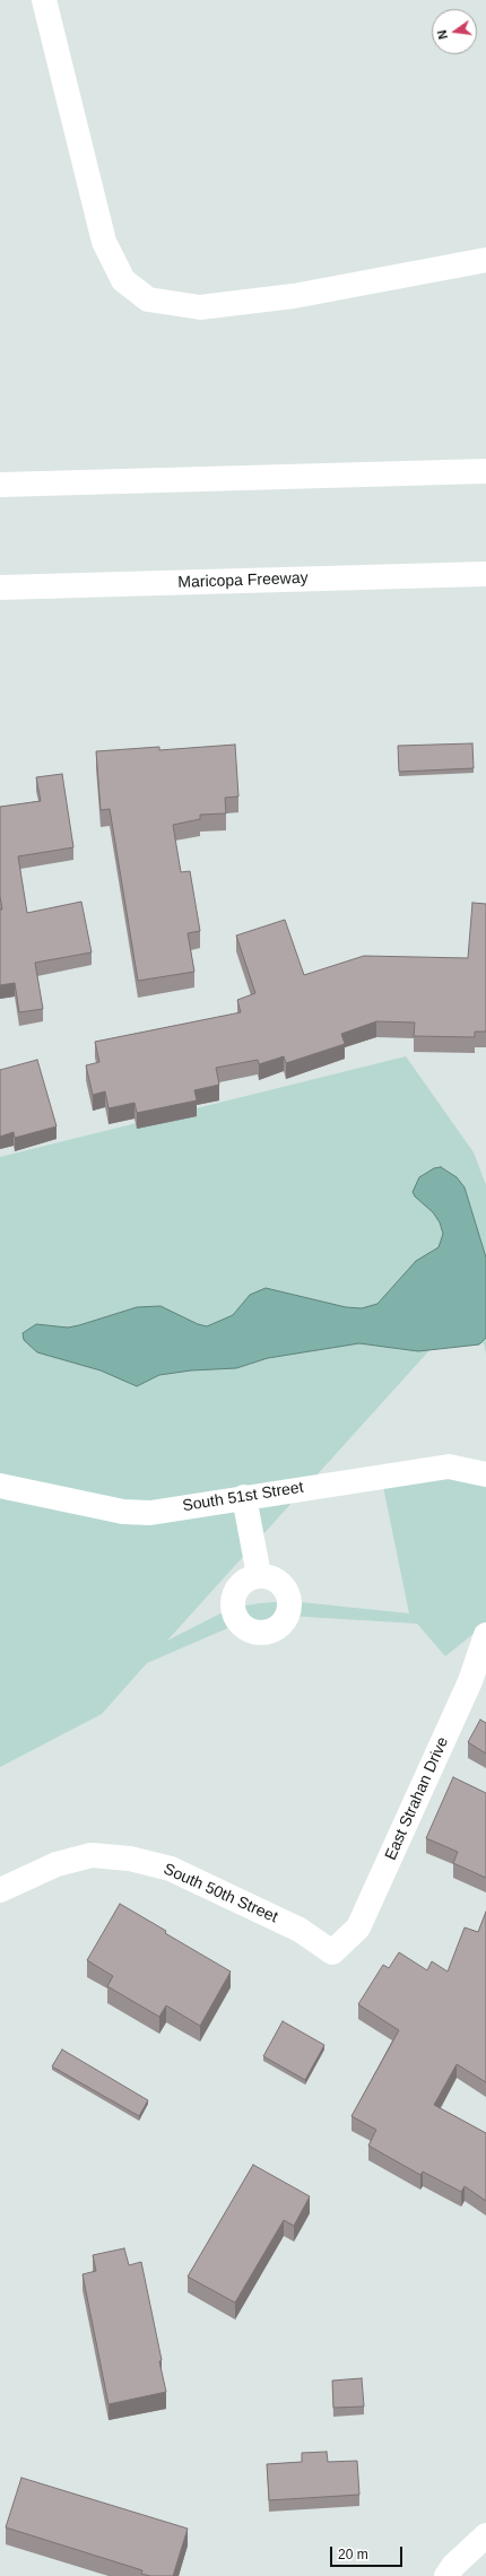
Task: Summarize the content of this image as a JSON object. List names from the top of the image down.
{
  "streets": {
    "main road": [
      "Maricopa Freeway",
      "South 51st Street",
      "East Strahan Drive",
      "South 50th Street"
    ]
  },
  "crossings": [
    ["East Strahan Drive", "South 50th Street"]
  ],
  "scale_bar": "20 m",
  "north": "left"
}
